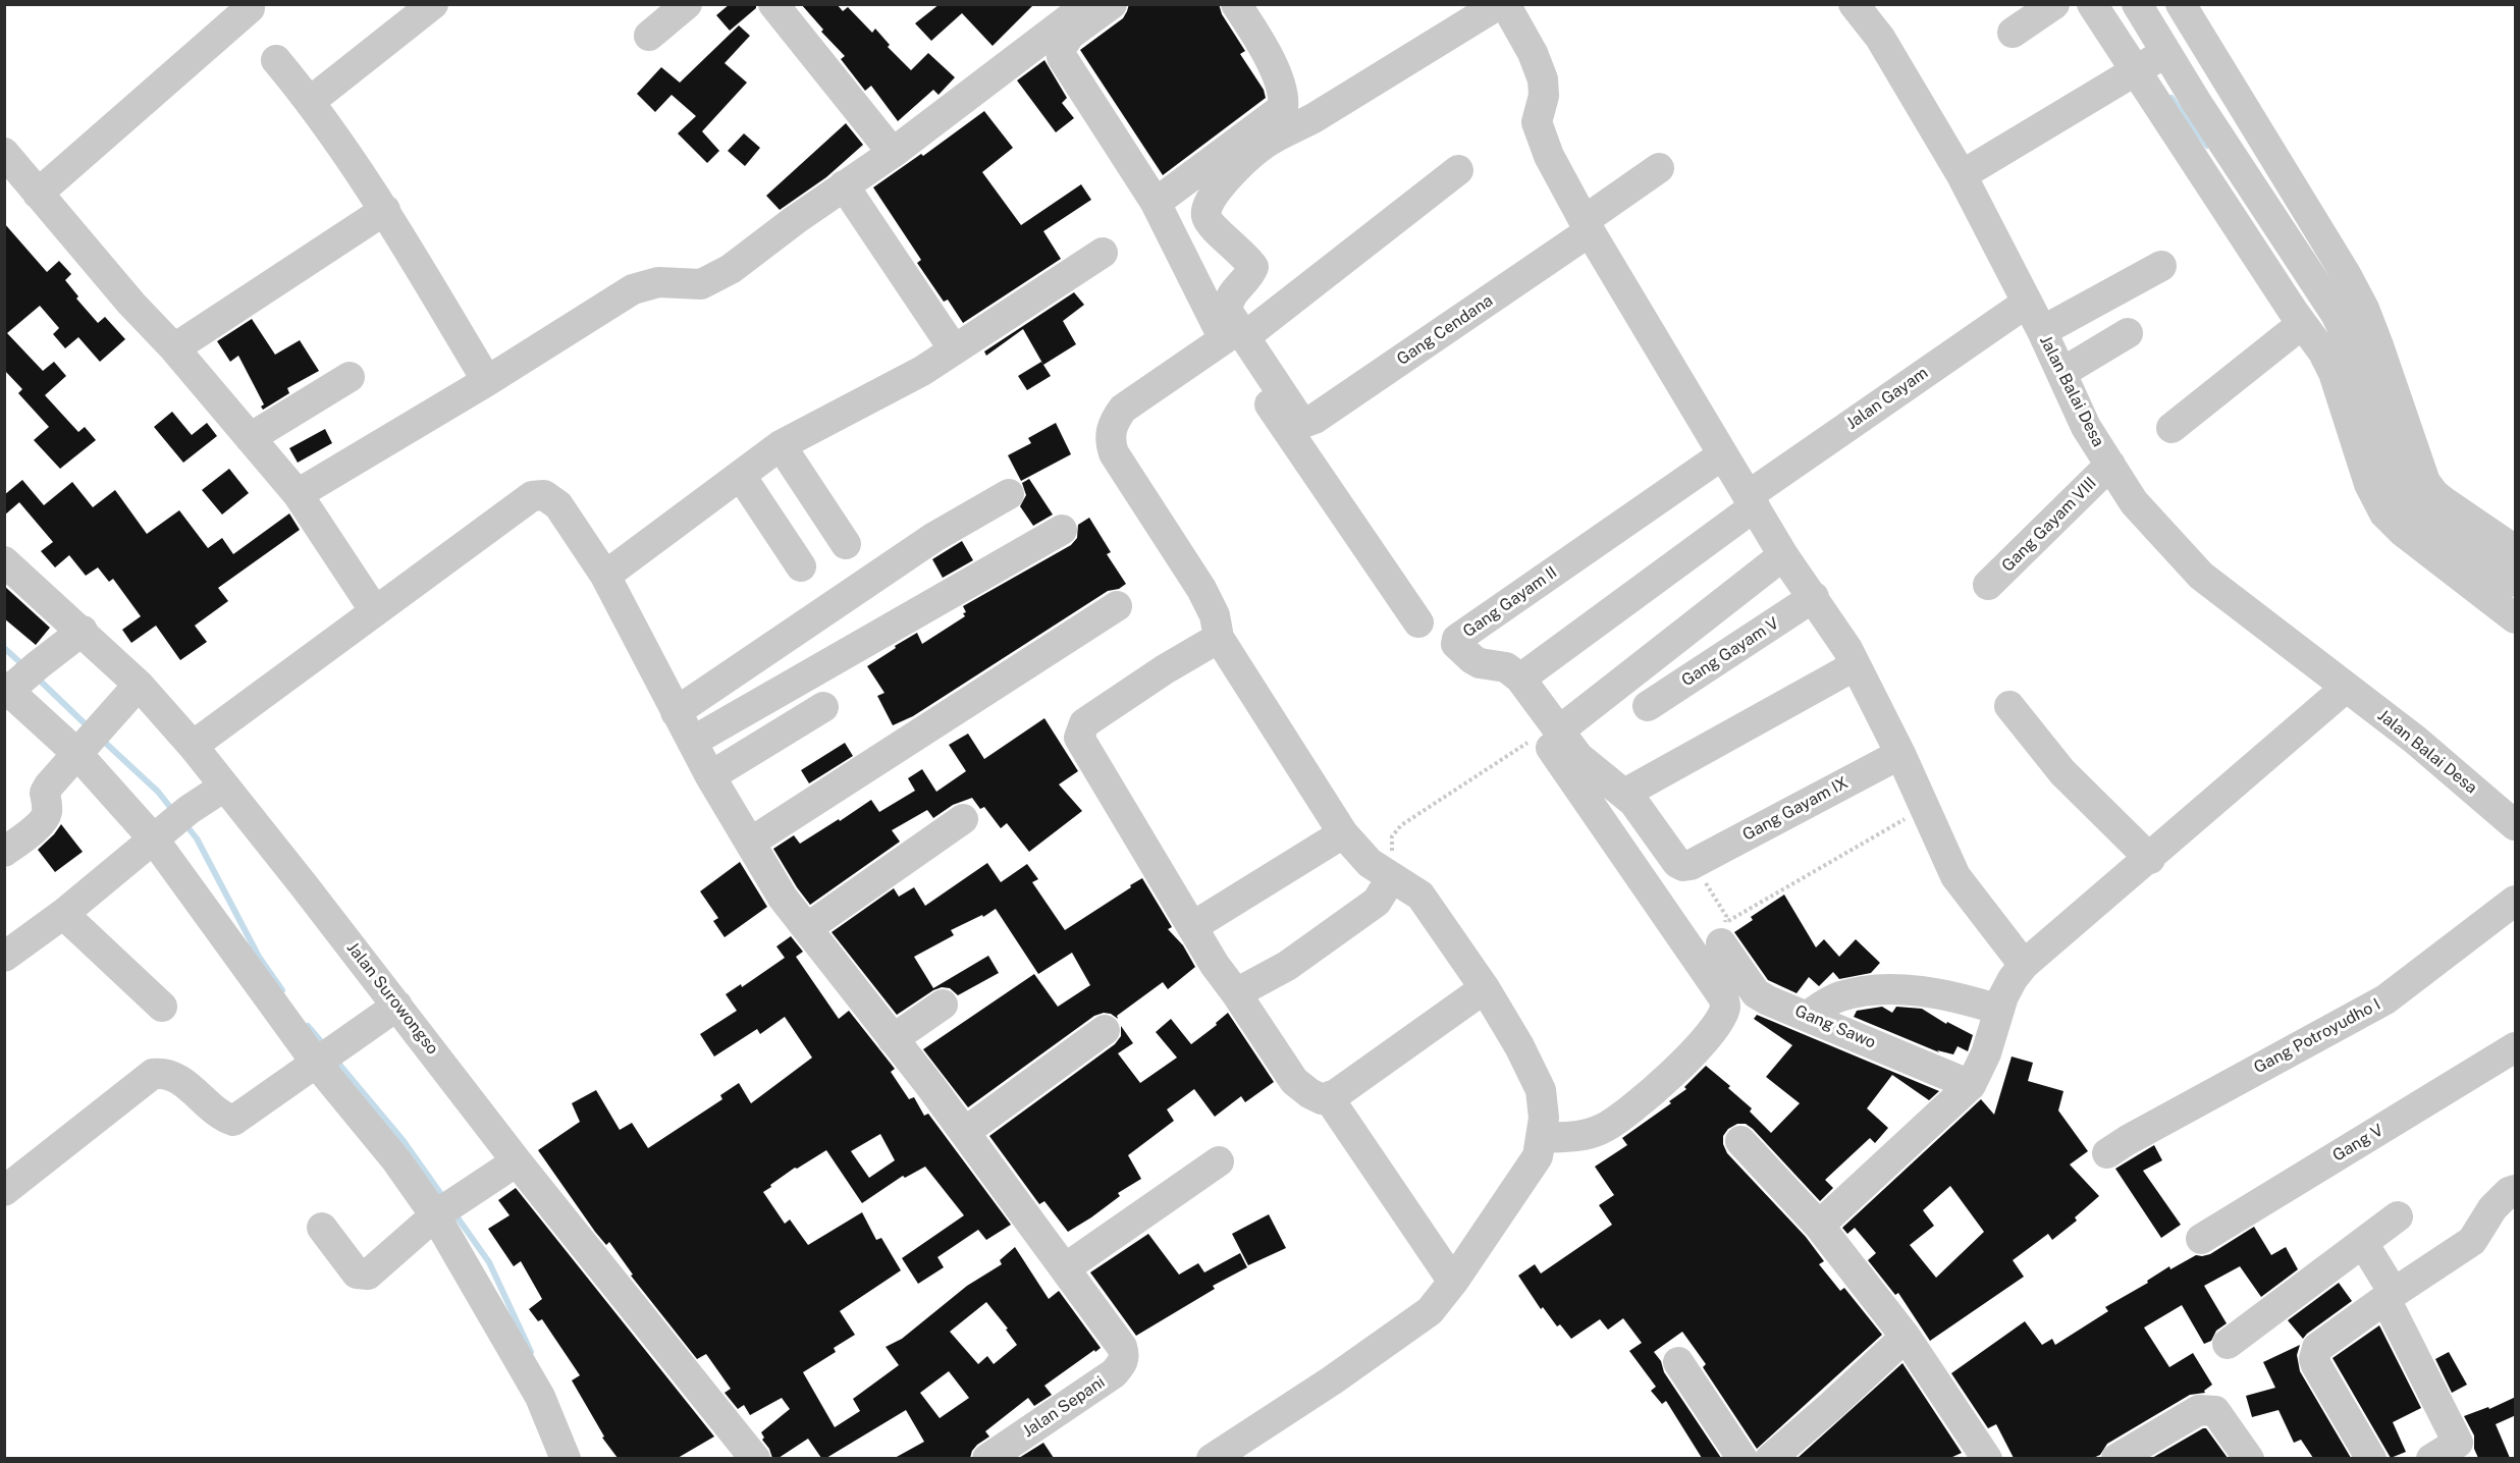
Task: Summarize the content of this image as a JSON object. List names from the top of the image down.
{
  "streets": {
    "street": [
      "Gang Cendana",
      "Jalan Balai Desa",
      "Jalan Gayam",
      "Gang Gayam VIII",
      "Gang Gayam II",
      "Gang Gayam V",
      "Gang Gayam IX",
      "Jalan Surowongso",
      "Gang Sawo",
      "Gang Potroyudho I",
      "Gang V",
      "Jalan Sepani"
    ]
  },
  "crossings": [
    ["Jalan Balai Desa", "Jalan Gayam"],
    ["Jalan Balai Desa", "Gang Gayam VIII"],
    ["Jalan Gayam", "Gang Gayam II"],
    ["Gang Gayam II", "Gang Gayam IX"]
  ]
}
